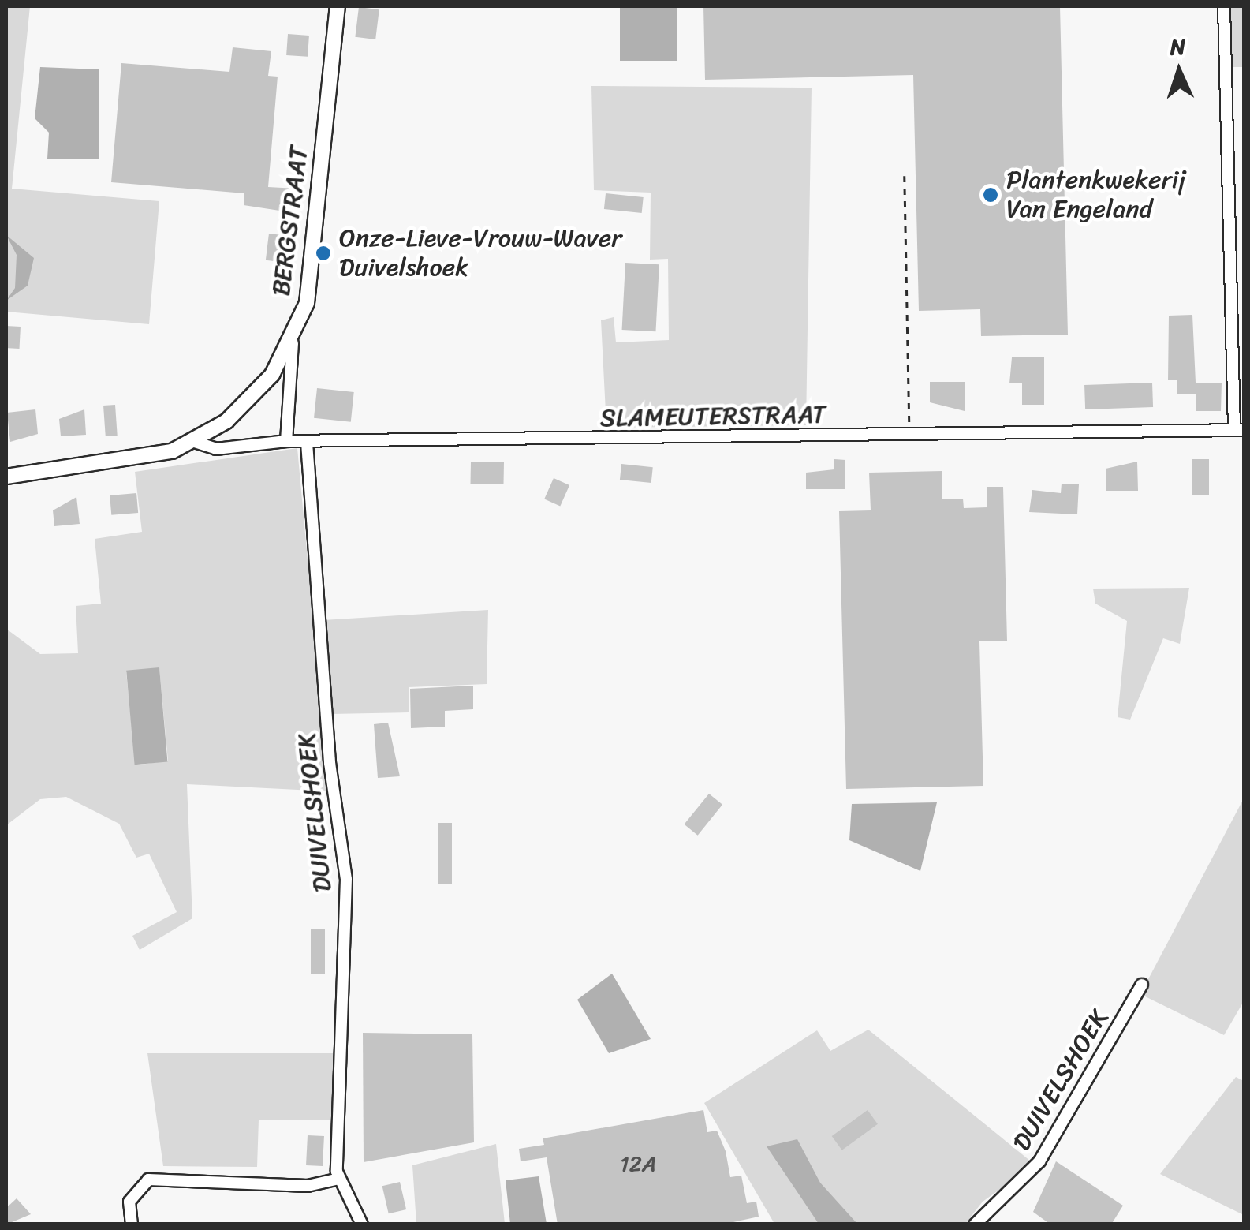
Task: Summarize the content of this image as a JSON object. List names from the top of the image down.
{
  "streets": {
    "street": ["BERGSTRAAT", "SLAMEUTERSTRAAT", "DUIVELSHOEK"]
  },
  "crossings": [
    ["BERGSTRAAT", "SLAMEUTERSTRAAT"],
    ["SLAMEUTERSTRAAT", "DUIVELSHOEK"]
  ],
  "places": ["Plantenkwekerij Van Engeland", "Onze-Lieve-Vrouw-Waver Duivelshoek"],
  "house_numbers": ["12A"],
  "north": "top"
}
